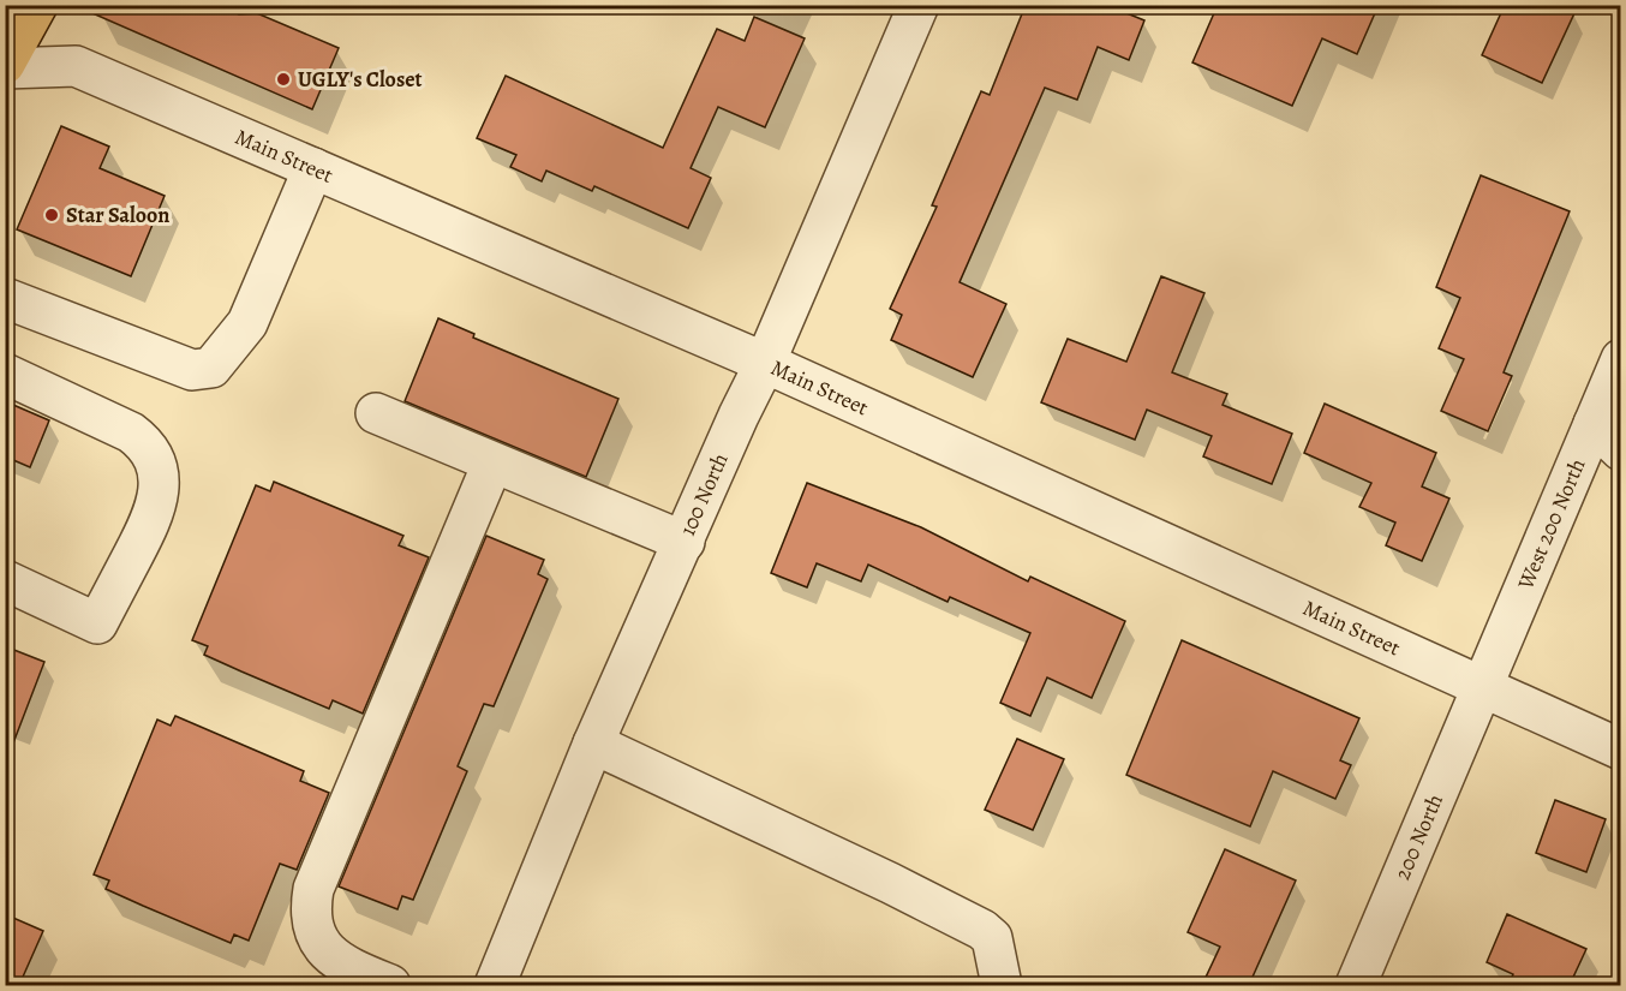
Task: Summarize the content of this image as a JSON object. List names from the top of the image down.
{
  "streets": {
    "street": [
      "Main Street",
      "100 North",
      "West 200 North",
      "200 North"
    ]
  },
  "crossings": [
    ["Main Street", "100 North"],
    ["Main Street", "West 200 North"],
    ["Main Street", "200 North"],
    ["West 200 North", "200 North"]
  ],
  "places": ["UGLY's Closet", "Star Saloon"]
}
